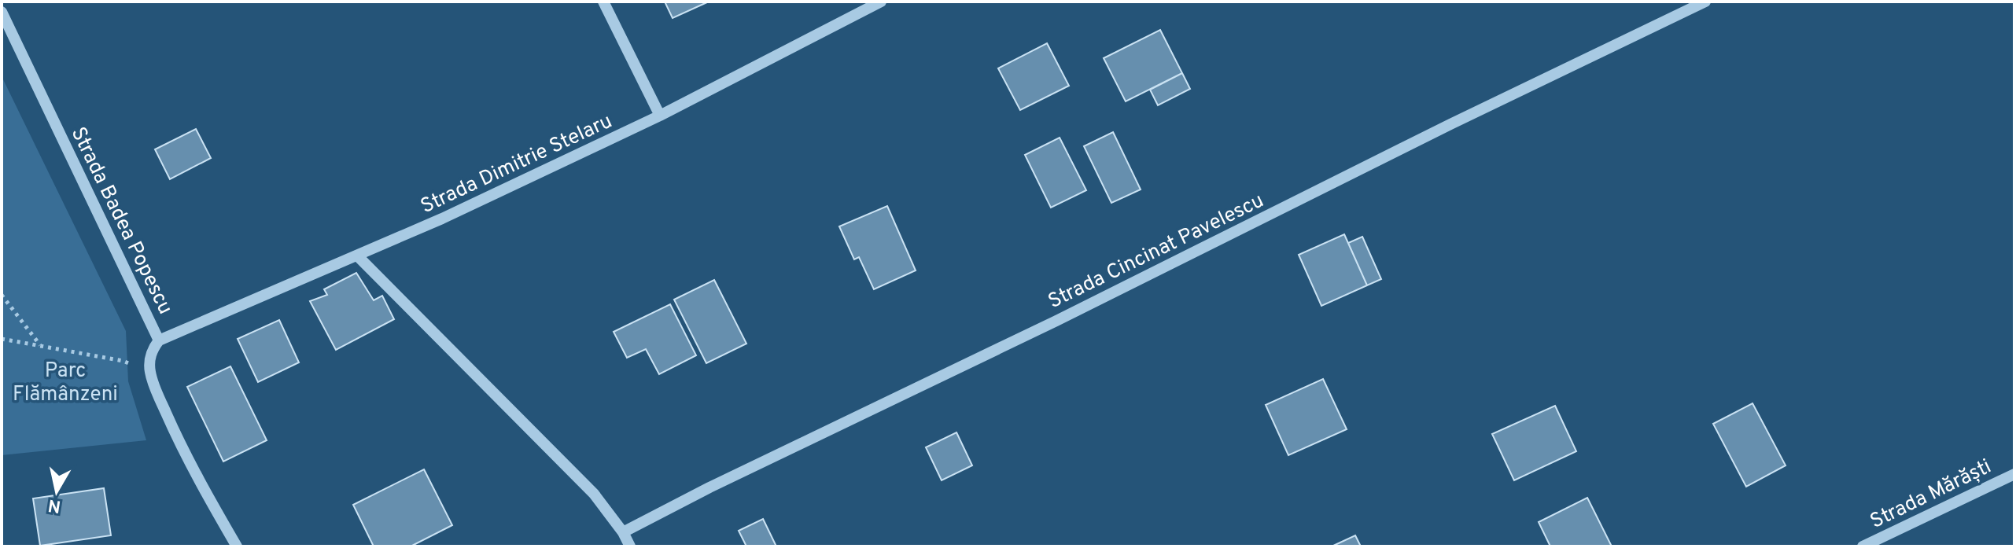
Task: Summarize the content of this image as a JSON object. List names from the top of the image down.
{
  "streets": {
    "street": [
      "Strada Dimitrie Stelaru",
      "Strada Badea Popescu",
      "Strada Cincinat Pavelescu",
      "Strada Mărăști"
    ]
  },
  "crossings": [
    ["Strada Dimitrie Stelaru", "Strada Badea Popescu"]
  ],
  "parks": ["Parc Flămânzeni"],
  "north": "bottom"
}
